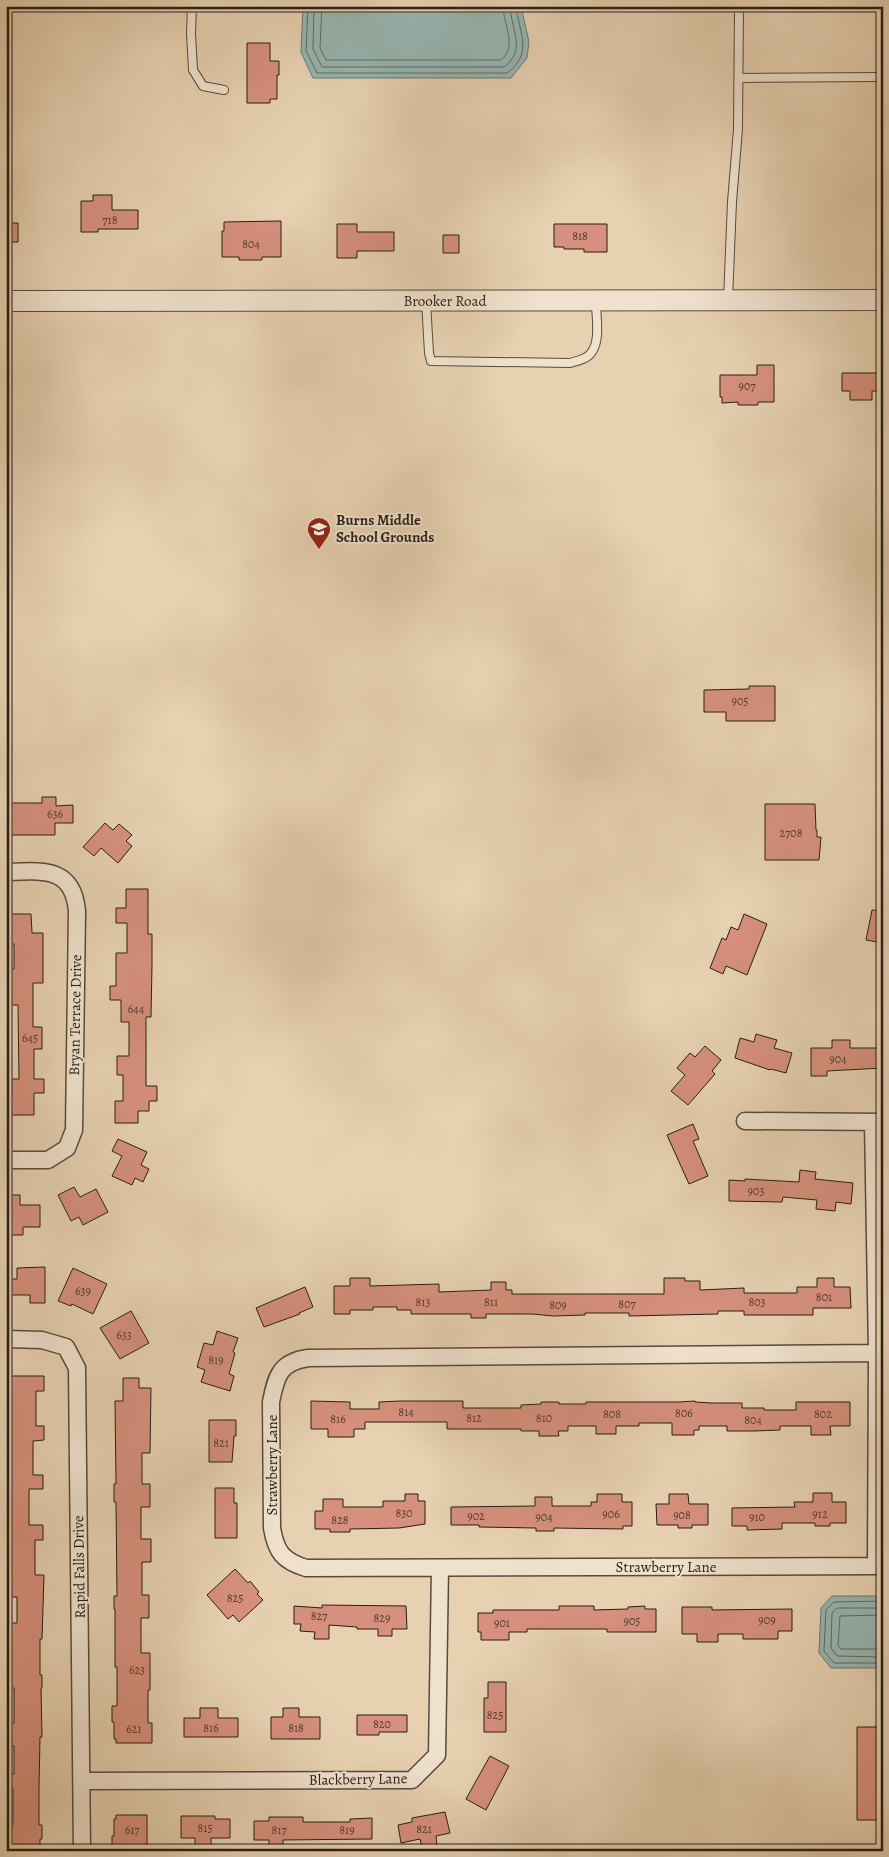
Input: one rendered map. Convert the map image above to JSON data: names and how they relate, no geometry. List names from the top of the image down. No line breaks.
{"streets":{"street":["Brooker Road","Bryan Terrace Drive","Strawberry Lane","Rapid Falls Drive","Blackberry Lane"]},"crossings":[["Strawberry Lane","Blackberry Lane"],["Rapid Falls Drive","Blackberry Lane"]],"places":{"school or university":["Burns Middle School Grounds"]},"house_numbers":["718","818","804","907","905","636","2708","644","645","904","903","639","801","813","811","803","807","809","633","819","814","806","808","802","812","810","816","804","821","830","906","912","908","902","904","910","828","825","827","829","909","905","901","623","825","820","816","818","621","815","821","617","817","819"]}
